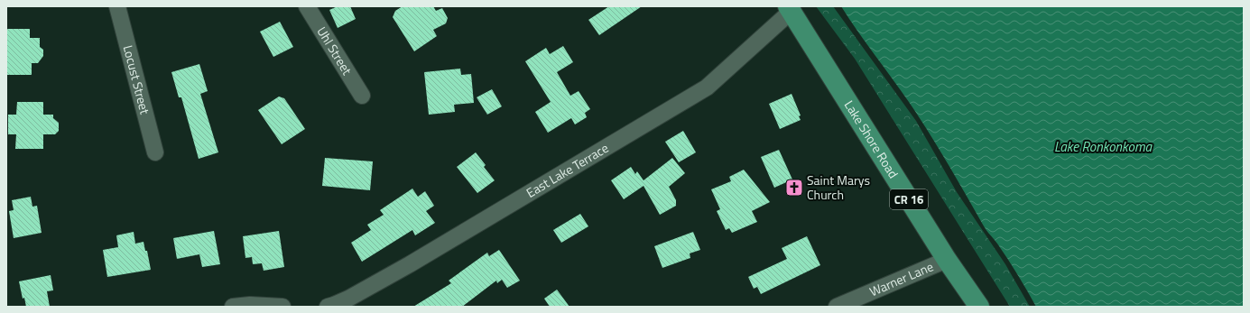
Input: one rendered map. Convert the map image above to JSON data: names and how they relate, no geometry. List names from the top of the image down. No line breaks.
{"streets":{"main road":["Lake Shore Road","CR 16"],"street":["Uhl Street","Locust Street","East Lake Terrace","Warner Lane"]},"crossings":[["Lake Shore Road","East Lake Terrace"],["Lake Shore Road","Warner Lane"]],"water":["Lake Ronkonkoma"],"places":{"church":["Saint Marys Church"]}}
